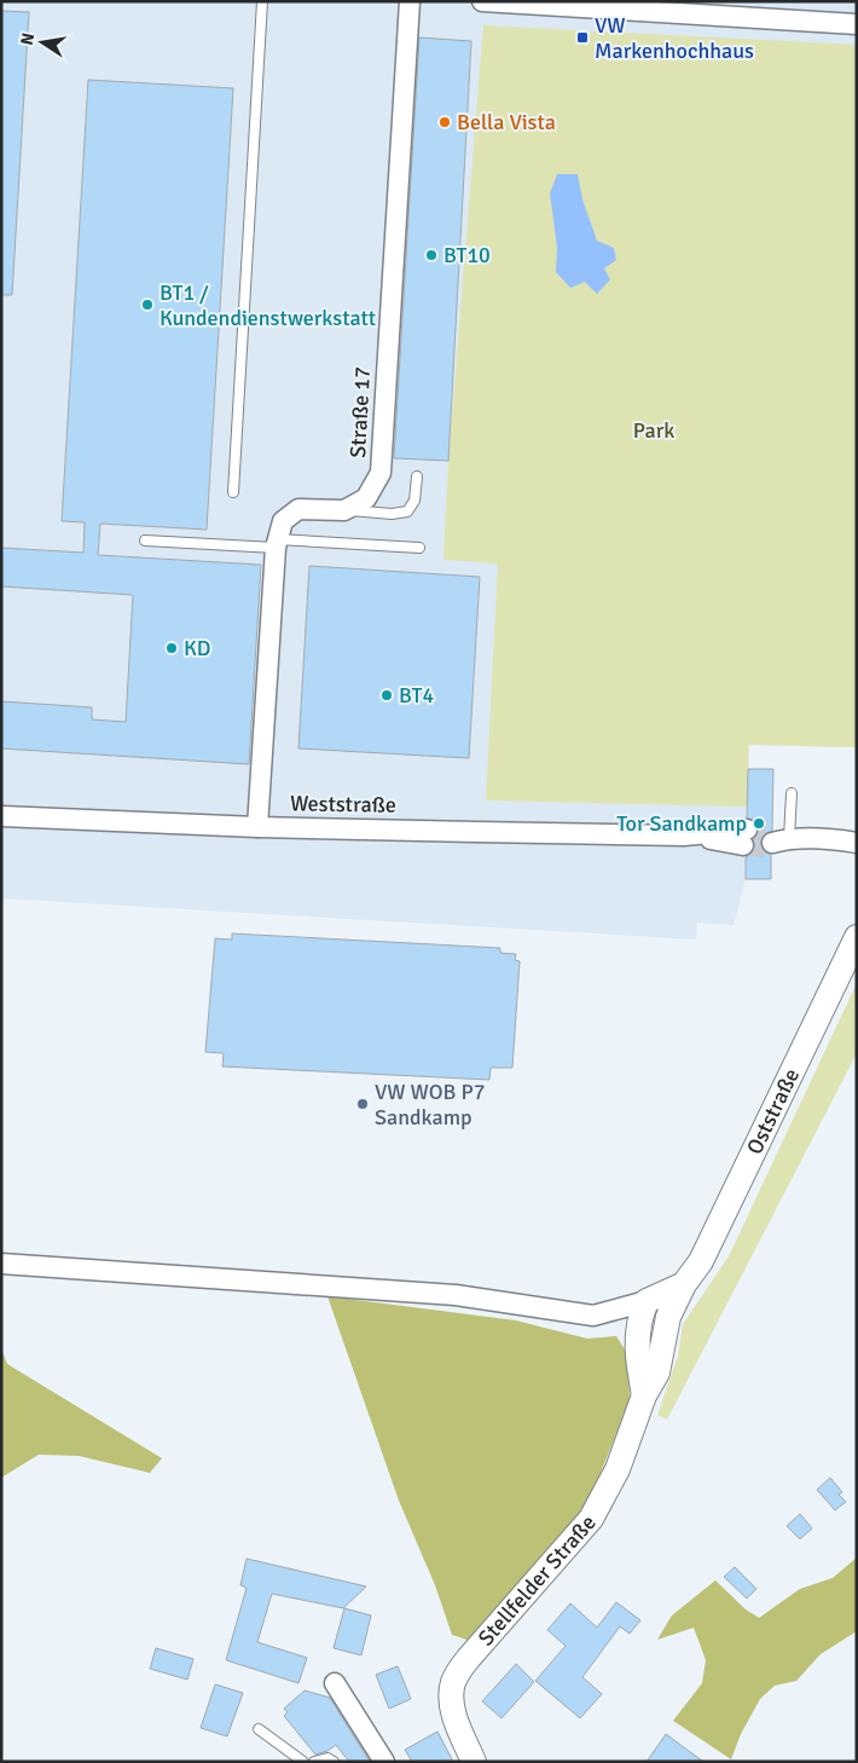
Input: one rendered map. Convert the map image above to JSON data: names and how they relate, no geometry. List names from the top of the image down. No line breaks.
{"streets":{"street":["Straße 17","Weststraße","Oststraße","Stellfelder Straße"]},"crossings":[["Oststraße","Stellfelder Straße"]],"parks":["Park"],"places":{"transit":["VW Markenhochhaus"],"other":["Bella Vista","BT10","BT1 / Kundendienstwerkstatt","KD","BT4","Tor Sandkamp","VW WOB P7 Sandkamp"]},"north":"left"}
